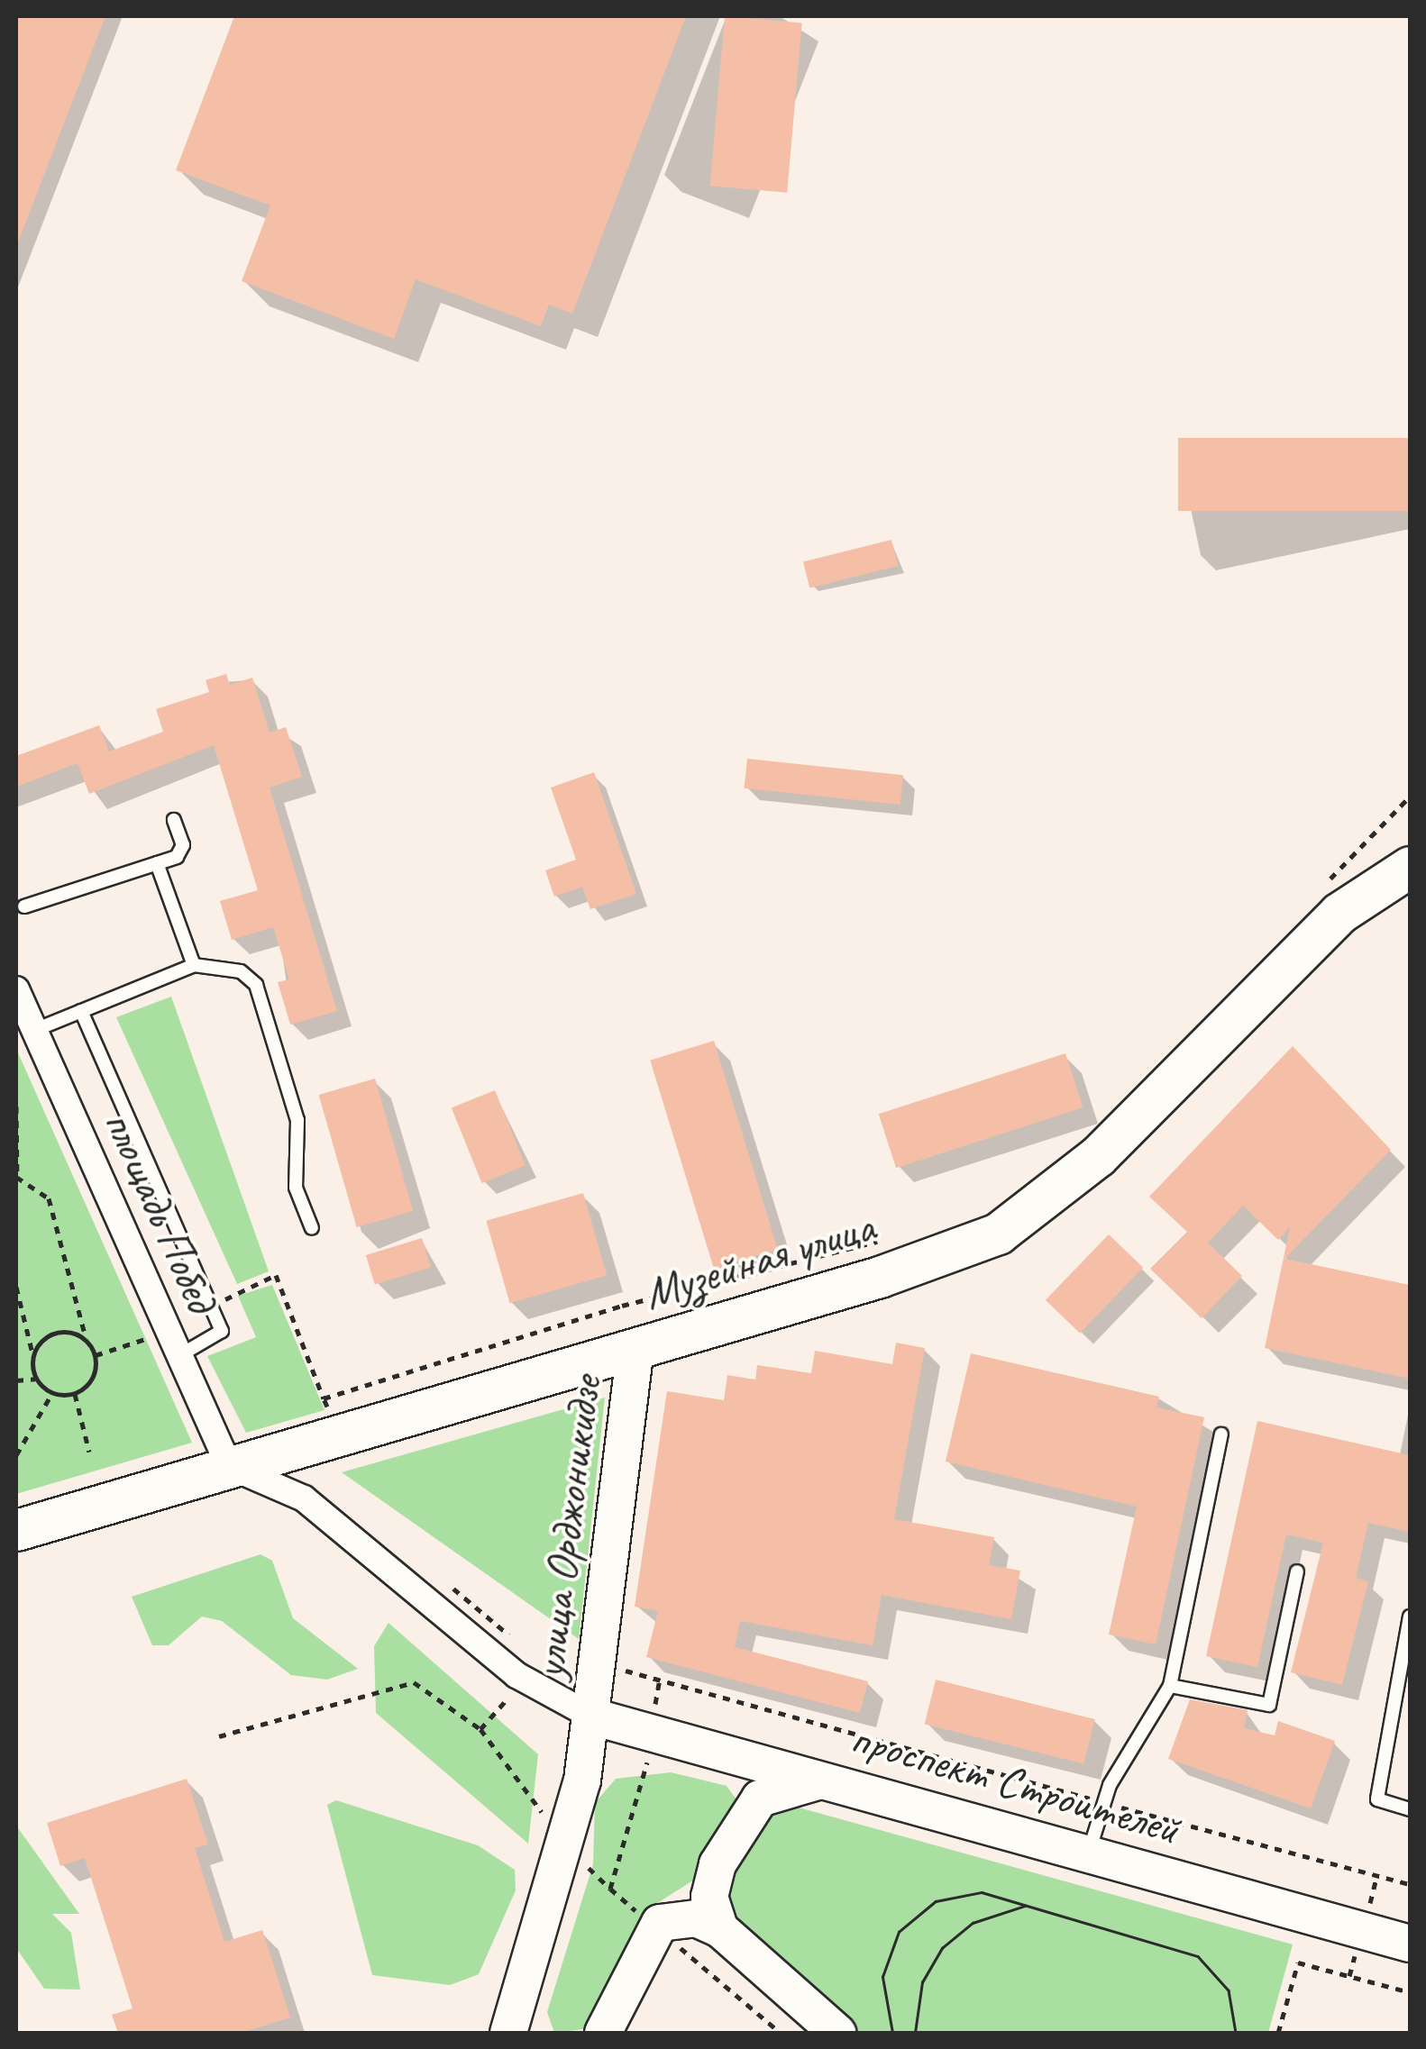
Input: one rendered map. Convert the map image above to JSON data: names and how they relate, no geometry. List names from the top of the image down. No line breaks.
{"streets":{"main road":["Музейная улица","улица Орджоникидзе","проспект Строителей"],"street":["площадь Побед"]},"crossings":[["площадь Побед","Музейная улица"],["Музейная улица","улица Орджоникидзе"],["улица Орджоникидзе","проспект Строителей"]]}
